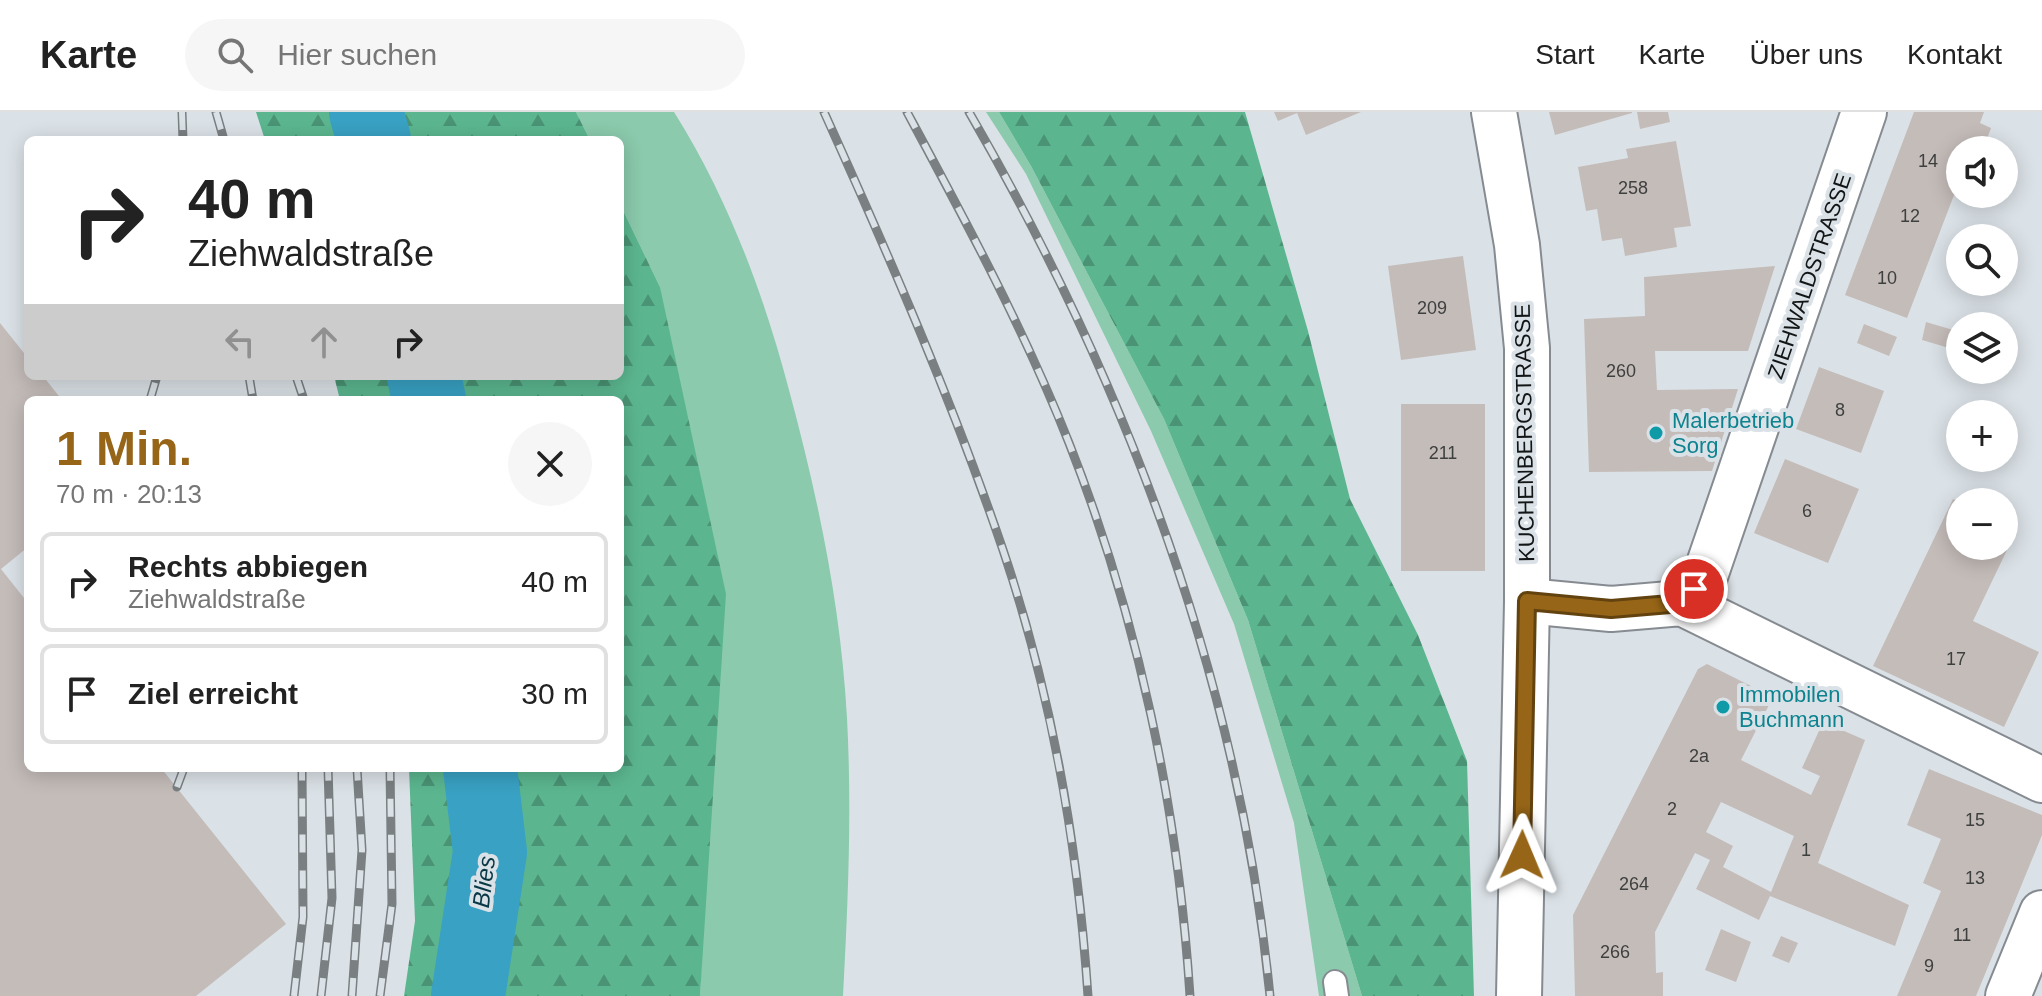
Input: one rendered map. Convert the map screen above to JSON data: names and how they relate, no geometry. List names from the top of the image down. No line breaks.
{"streets":{"street":["ZIEHWALDSTRASSE","KUCHENBERGSTRASSE"]},"water":["Blies"],"places":["Malerbetrieb Sorg","Immobilen Buchmann"],"house_numbers":["14","258","12","10","209","260","8","211","6","17","2a","2","15","1","13","264","11","266","9"],"page":{"header":"Karte","search":"Hier suchen","nav":["Start","Karte","Über uns","Kontakt"],"map_buttons":["+","−"],"turn":["40 m","Ziehwaldstraße"],"heading":["1 Min.","70 m · 20:13"],"list":[{"name":"Rechts abbiegen","note":"Ziehwaldstraße","value":"40 m"},{"name":"Ziel erreicht","value":"30 m"}]}}
